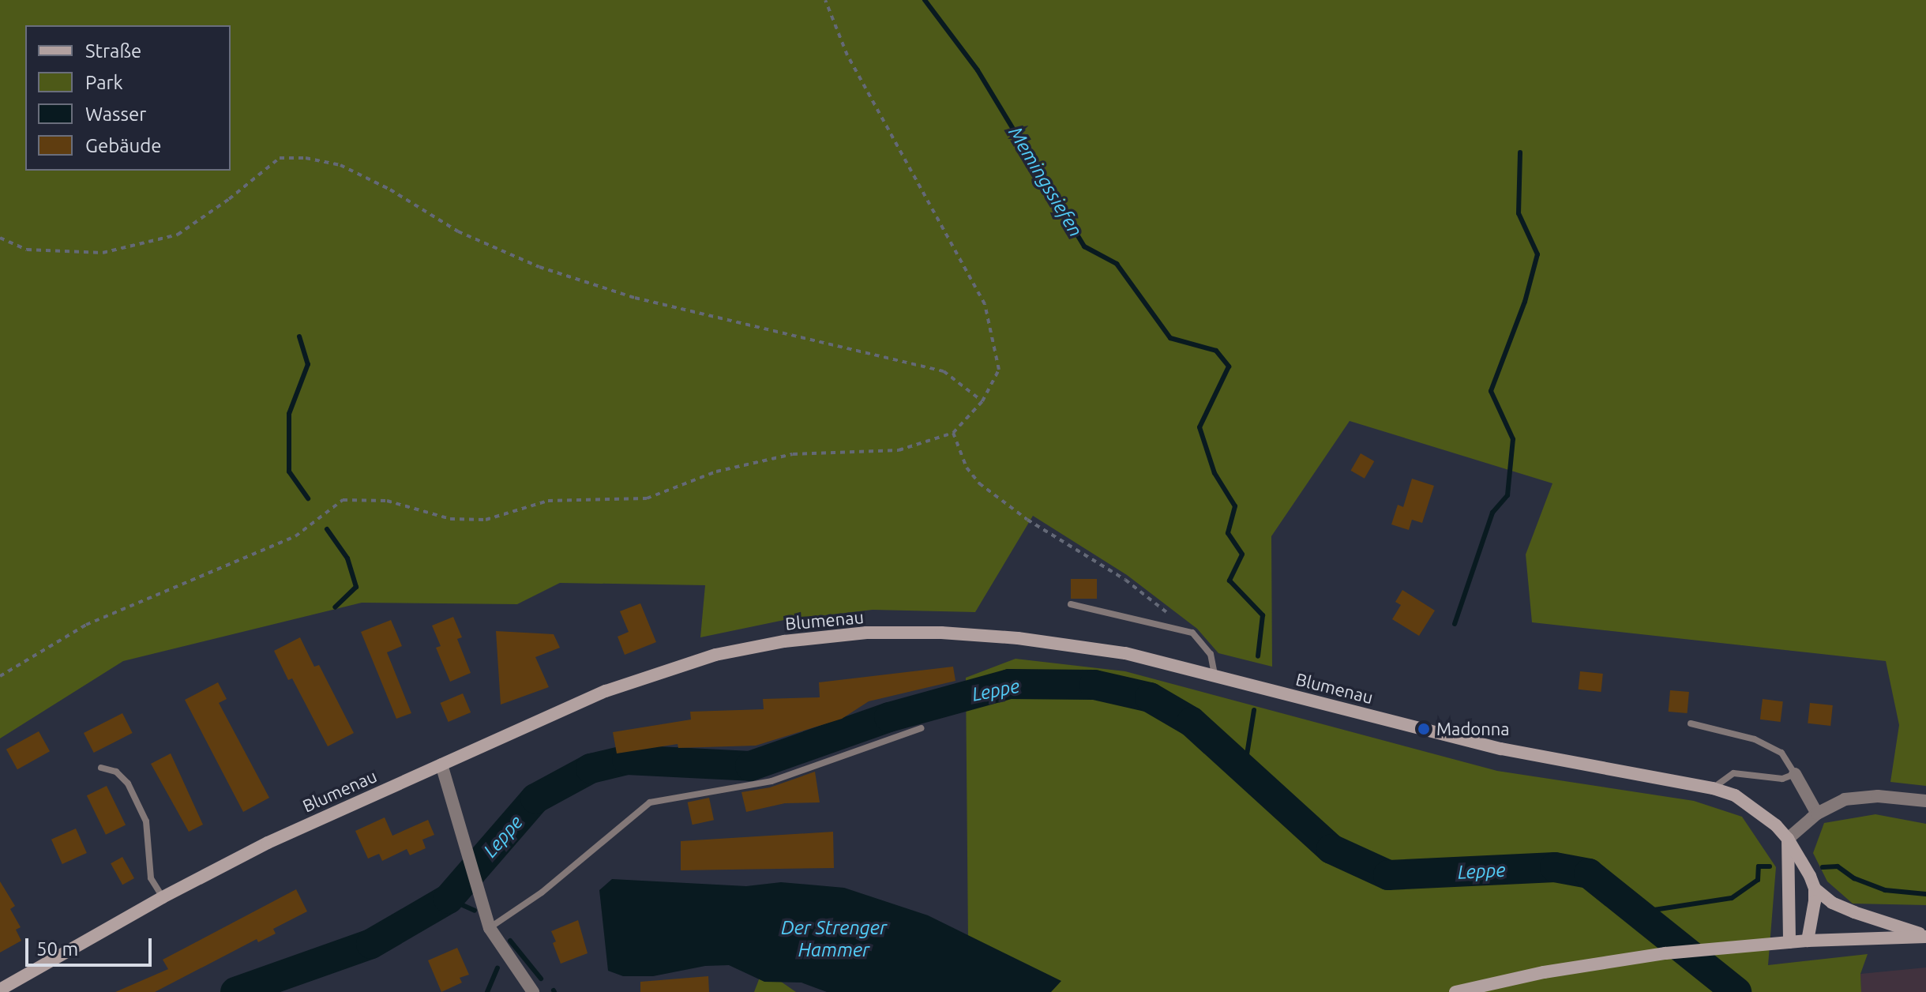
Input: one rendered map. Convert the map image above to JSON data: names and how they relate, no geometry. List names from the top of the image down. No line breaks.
{"streets":{"main road":["Blumenau"]},"water":["Memingssiefen","Leppe","Der Strenger Hammer"],"places":["Madonna"],"legend":["Straße","Park","Wasser","Gebäude"],"scale_bar":"50 m"}
